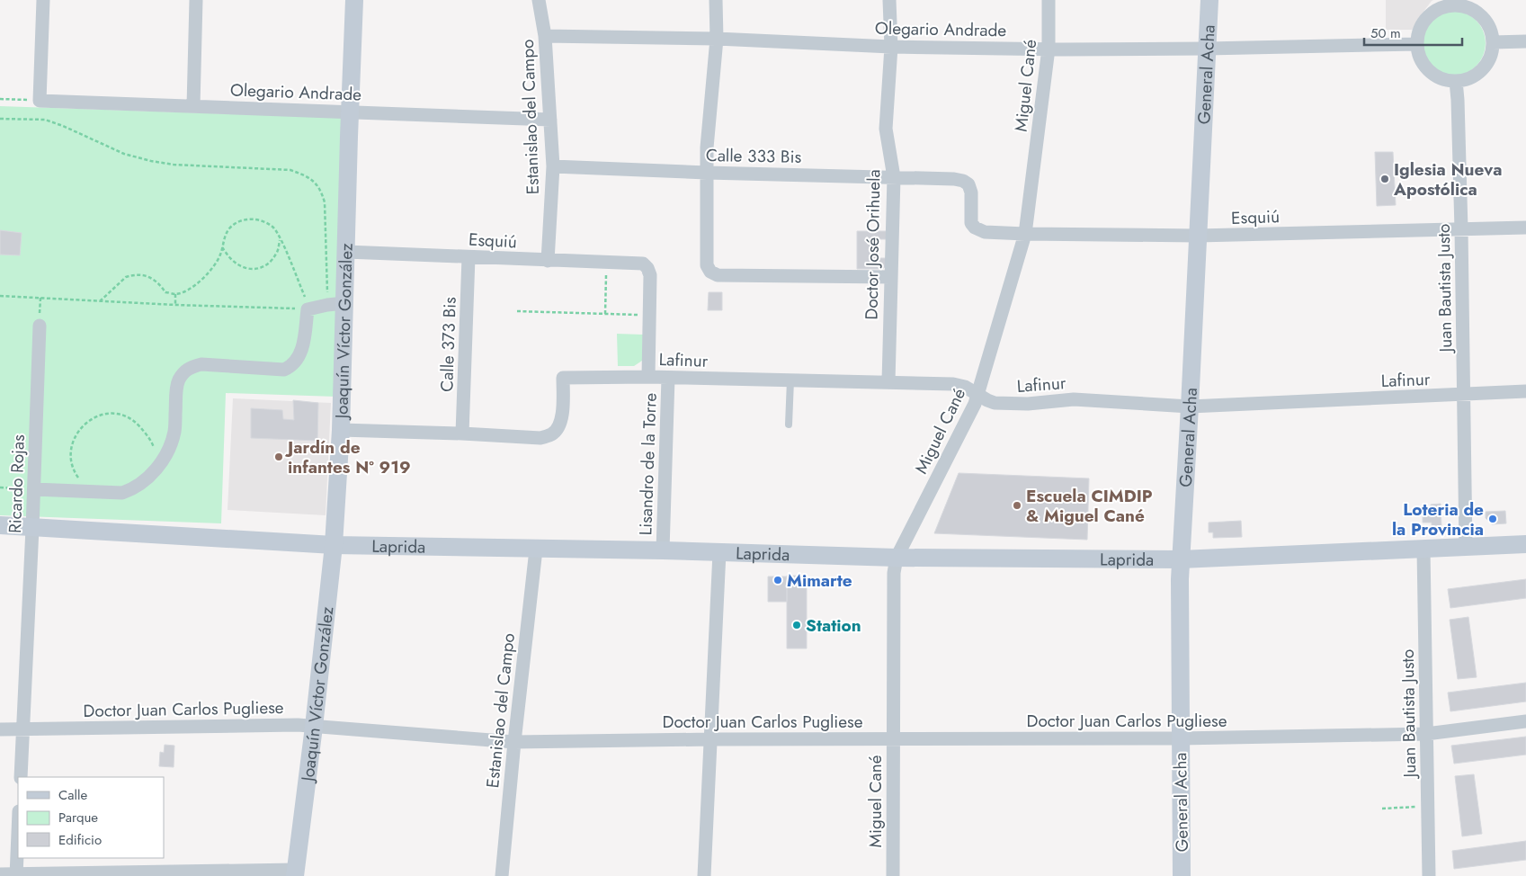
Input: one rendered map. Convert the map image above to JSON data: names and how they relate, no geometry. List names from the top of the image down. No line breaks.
{"streets":{"street":["Olegario Andrade","General Acha","Miguel Cané","Estanislao del Campo","Calle 333 Bis","Esquiú","Doctor José Orihuela","Juan Bautista Justo","Joaquín Víctor González","Calle 373 Bis","Lafinur","Lisandro de la Torre","Ricardo Rojas","Laprida","Doctor Juan Carlos Pugliese"]},"crossings":[["Olegario Andrade","General Acha"],["Olegario Andrade","Miguel Cané"],["Olegario Andrade","Estanislao del Campo"],["Olegario Andrade","Doctor José Orihuela"],["Olegario Andrade","Juan Bautista Justo"],["Olegario Andrade","Joaquín Víctor González"],["General Acha","Esquiú"],["General Acha","Lafinur"],["General Acha","Laprida"],["General Acha","Doctor Juan Carlos Pugliese"],["Miguel Cané","Esquiú"],["Miguel Cané","Lafinur"],["Miguel Cané","Laprida"],["Miguel Cané","Doctor Juan Carlos Pugliese"],["Estanislao del Campo","Calle 333 Bis"],["Estanislao del Campo","Esquiú"],["Estanislao del Campo","Laprida"],["Estanislao del Campo","Doctor Juan Carlos Pugliese"],["Calle 333 Bis","Esquiú"],["Calle 333 Bis","Doctor José Orihuela"],["Esquiú","Juan Bautista Justo"],["Esquiú","Joaquín Víctor González"],["Esquiú","Calle 373 Bis"],["Esquiú","Lisandro de la Torre"],["Doctor José Orihuela","Lafinur"],["Juan Bautista Justo","Lafinur"],["Juan Bautista Justo","Laprida"],["Juan Bautista Justo","Doctor Juan Carlos Pugliese"],["Joaquín Víctor González","Laprida"],["Joaquín Víctor González","Doctor Juan Carlos Pugliese"],["Calle 373 Bis","Lafinur"],["Lafinur","Lisandro de la Torre"],["Lisandro de la Torre","Laprida"],["Ricardo Rojas","Laprida"],["Ricardo Rojas","Doctor Juan Carlos Pugliese"]],"places":["Iglesia Nueva Apostólica","Jardín de infantes N° 919","Escuela CIMDIP & Miguel Cané","Loteria de la Provincia","Mimarte","Station"],"legend":["Calle","Parque","Edificio"],"scale_bar":"50 m"}
